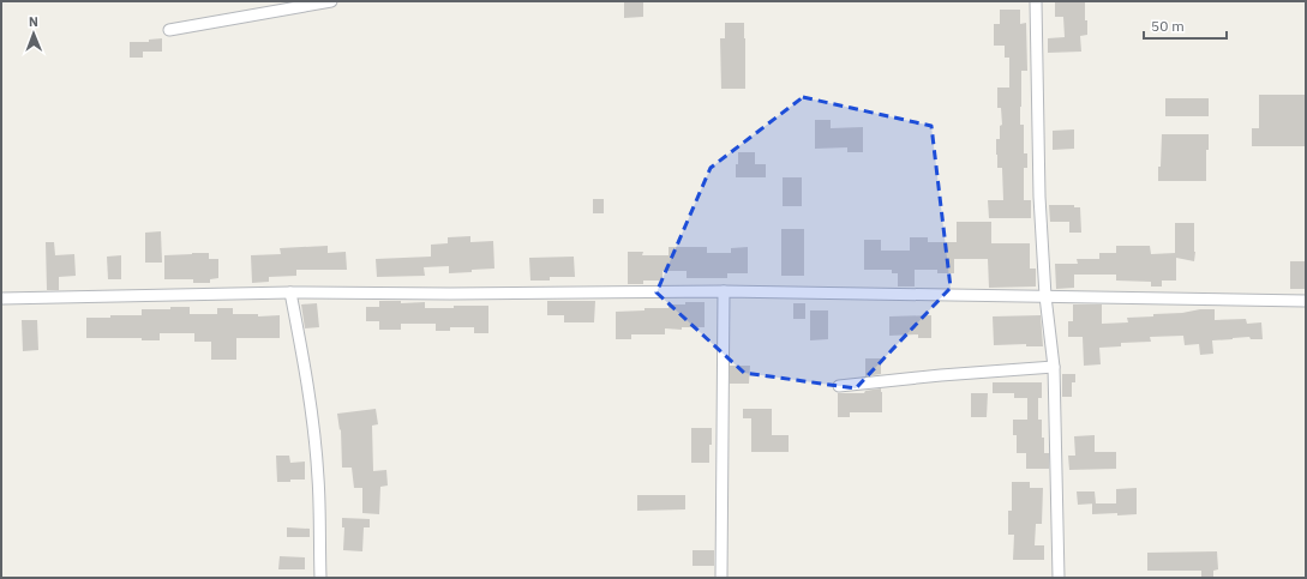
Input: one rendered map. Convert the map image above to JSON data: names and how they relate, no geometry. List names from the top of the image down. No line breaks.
{"scale_bar":"50 m","north":"top"}
